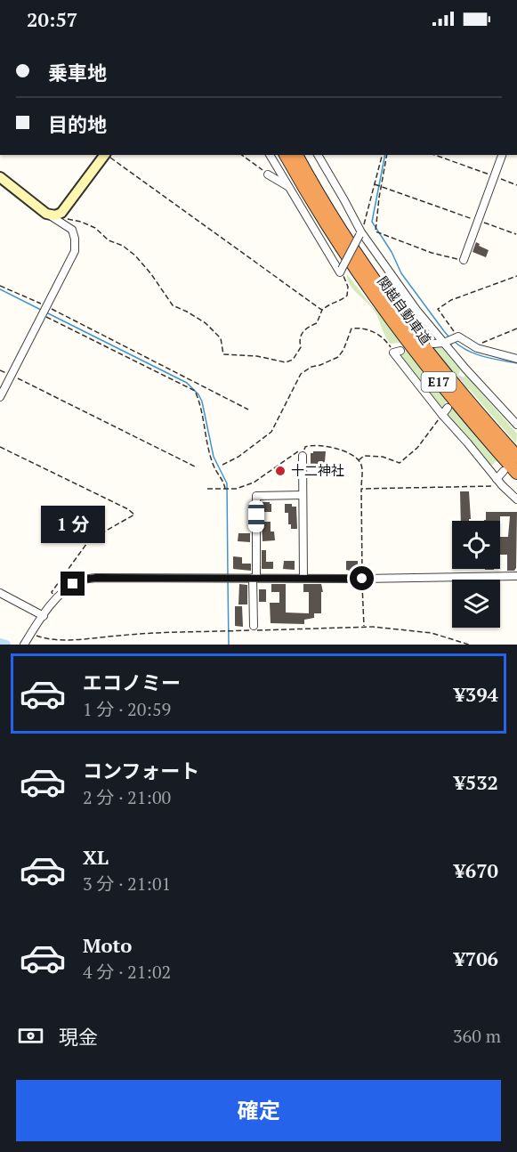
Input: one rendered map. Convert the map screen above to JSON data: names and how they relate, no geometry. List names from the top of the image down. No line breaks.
{"streets":{"highway":["関越自動車道","E17"]},"places":["十二神社"],"page":{"status":"20:57","banner":["乗車地","目的地"],"bubble":"1 分","list":[{"name":"エコノミー","note":"1 分 · 20:59","value":"¥394"},{"name":"コンフォート","note":"2 分 · 21:00","value":"¥532"},{"name":"XL","note":"3 分 · 21:01","value":"¥670"},{"name":"Moto","note":"4 分 · 21:02","value":"¥706"}],"pay":["現金","360 m"],"buttons":"確定"}}
